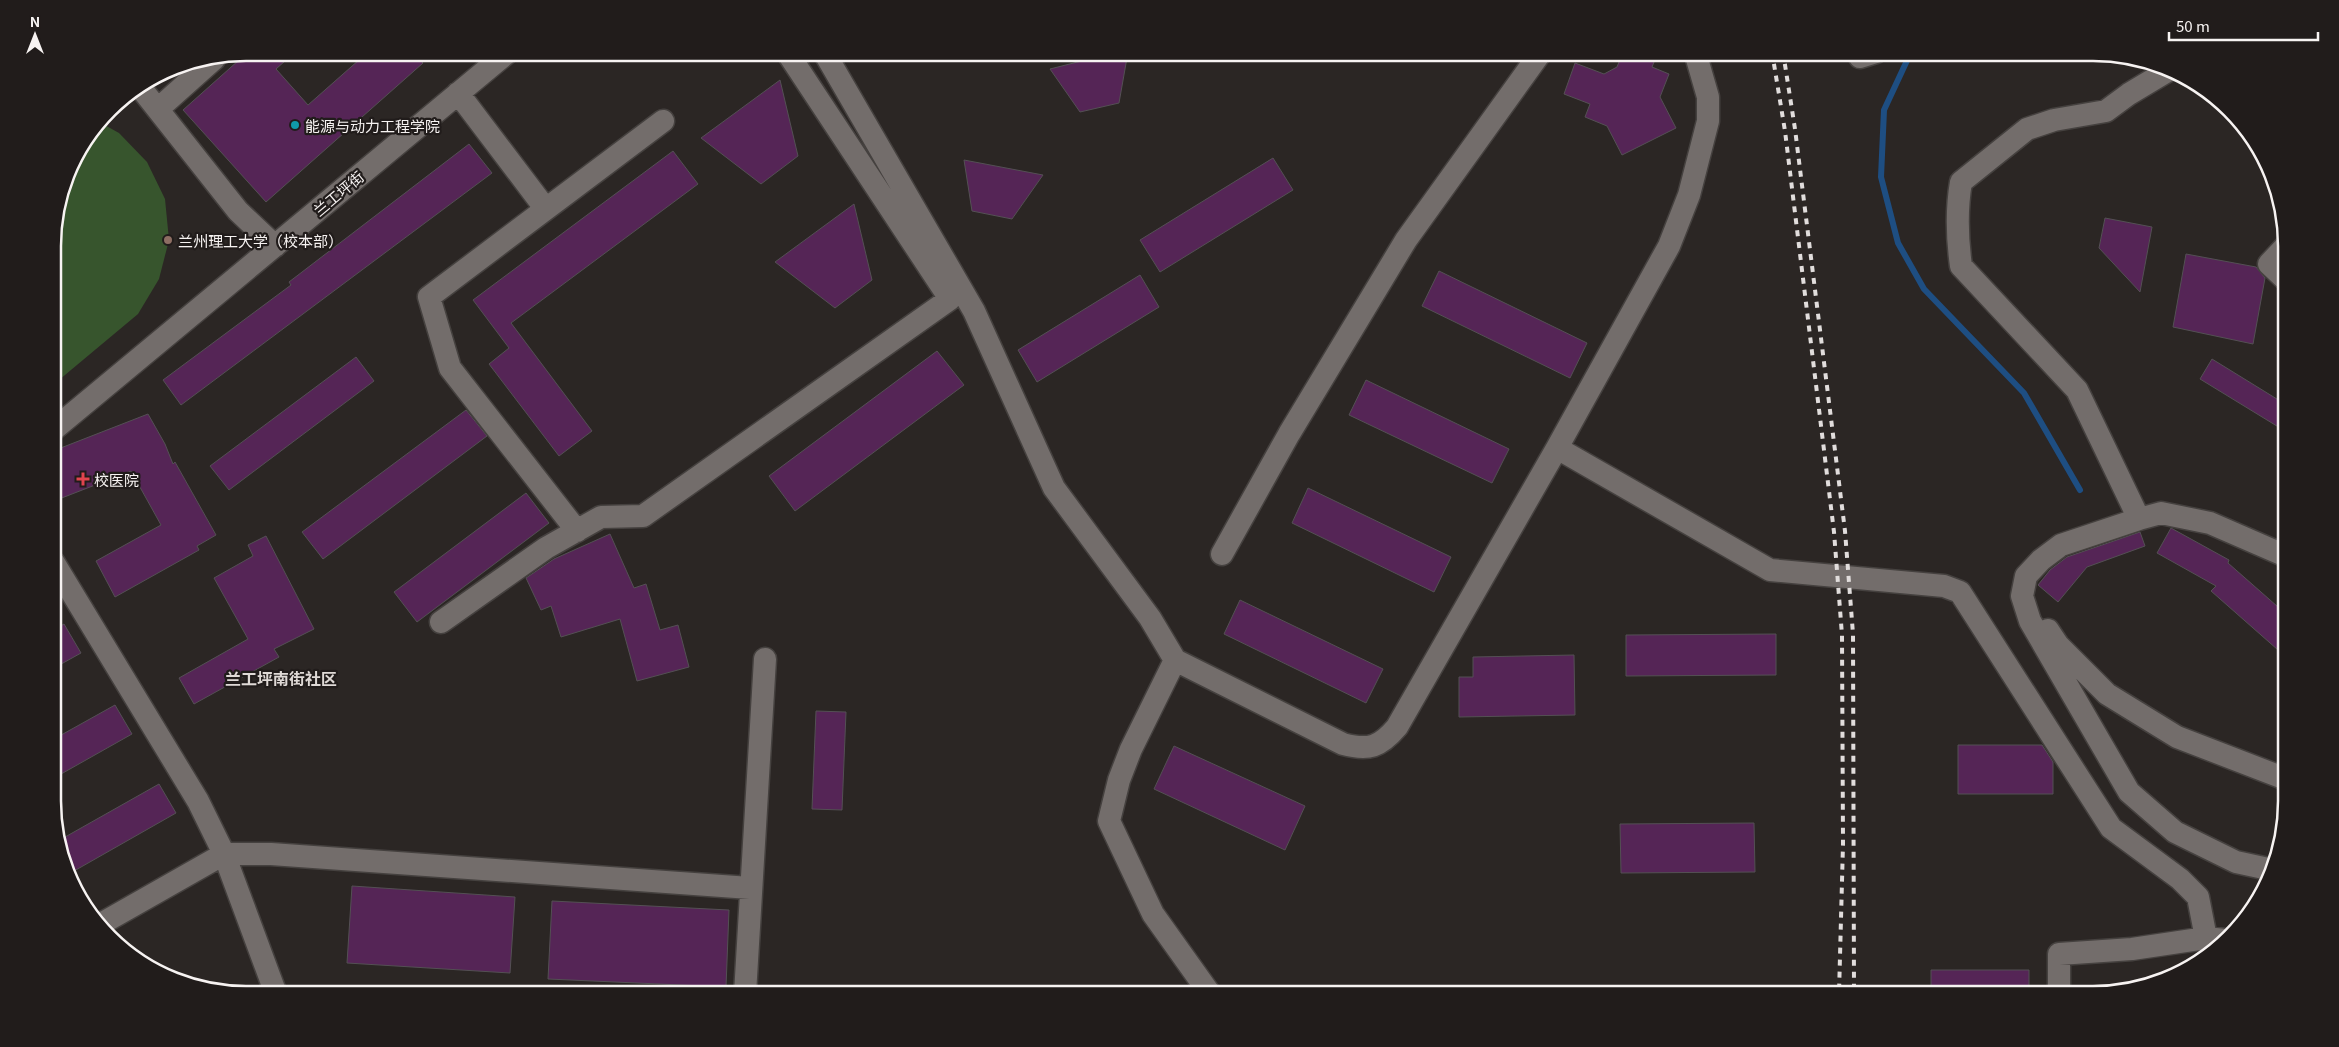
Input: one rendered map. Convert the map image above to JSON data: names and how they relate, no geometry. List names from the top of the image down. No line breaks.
{"streets":{"street":["兰工坪街"]},"districts":["兰工坪南街社区"],"places":{"other":["能源与动力工程学院","兰州理工大学（校本部）"],"health":["校医院"]},"scale_bar":"50 m","north":"top"}
